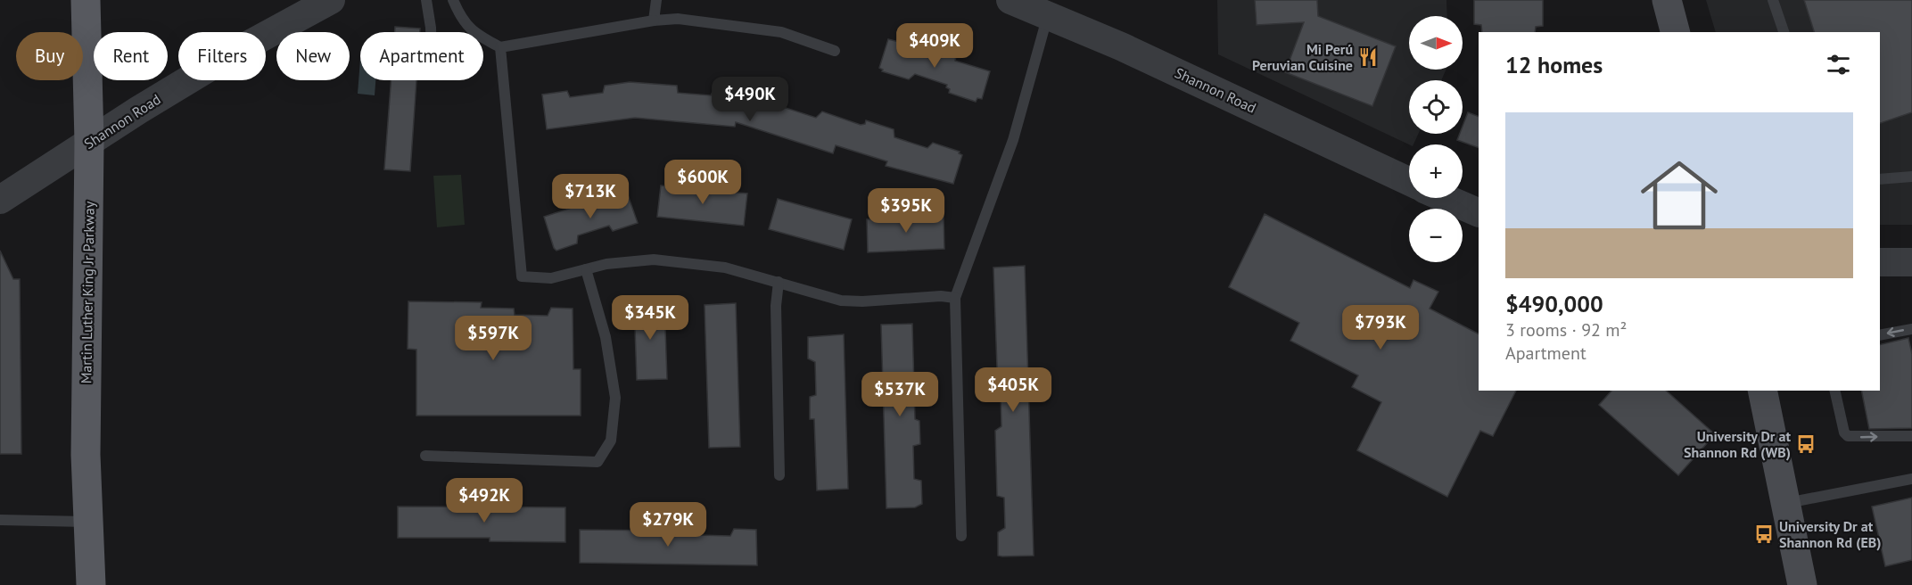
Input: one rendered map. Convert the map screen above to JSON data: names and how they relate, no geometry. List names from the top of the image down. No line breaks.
{"streets":{"main road":["Martin Luther King Jr Parkway"],"street":["Shannon Road"]},"crossings":[["Shannon Road","Martin Luther King Jr Parkway"]],"places":{"restaurant":["Mi Perú Peruvian Cuisine"],"bus stop":["University Dr at Shannon Rd (WB)","University Dr at Shannon Rd (EB)"]},"north":"right","page":{"map_buttons":["+","−"],"price":["$409K","$490K","$600K","$713K","$395K","$345K","$793K","$597K","$405K","$537K","$492K","$279K"],"chip":["Buy","Rent","Filters","New","Apartment"],"heading":"12 homes","list":[{"name":"$490,000","note":"3 rooms · 92 m² · Apartment"}]}}
